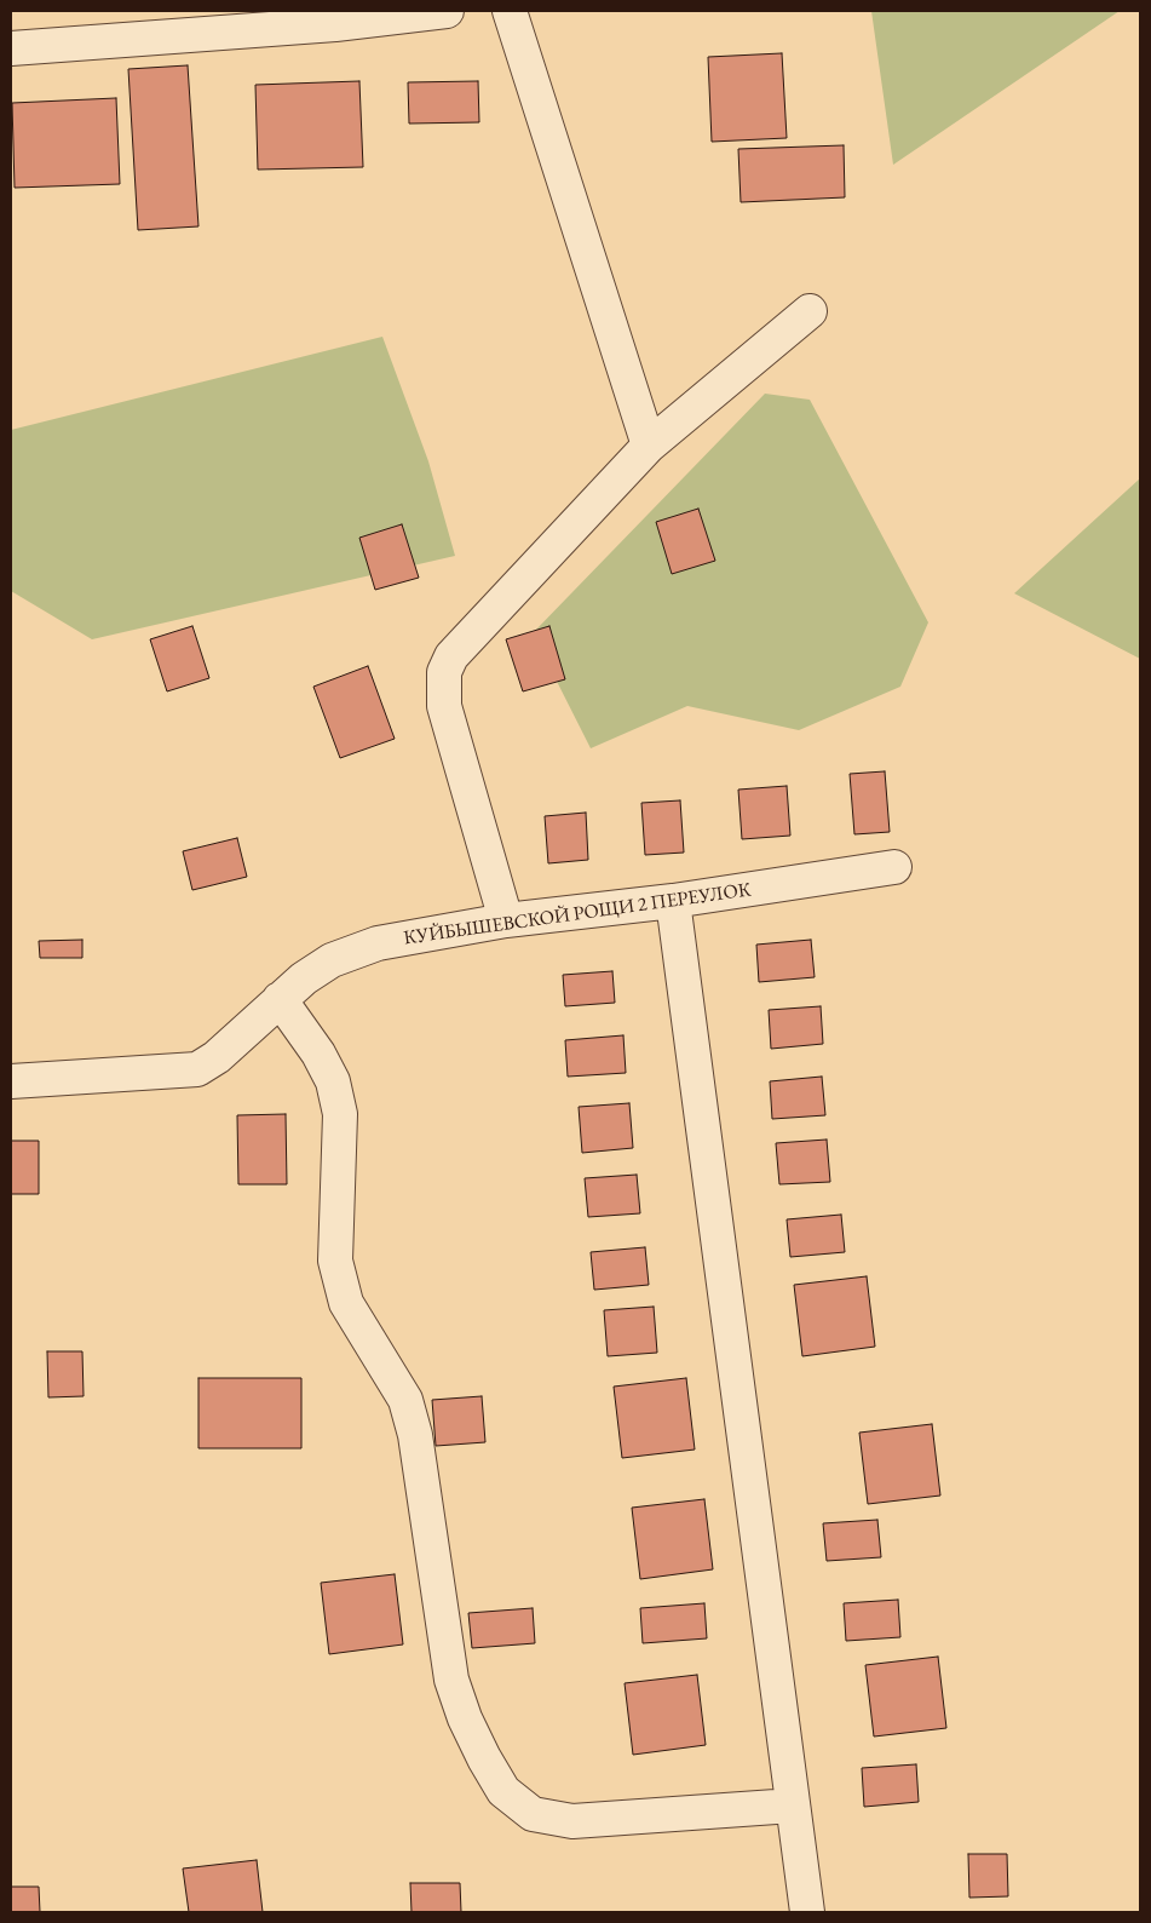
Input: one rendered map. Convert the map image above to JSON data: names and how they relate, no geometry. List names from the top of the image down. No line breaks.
{"streets":{"street":["КУЙБЫШЕВСКОЙ РОЩИ 2 ПЕРЕУЛОК"]}}
